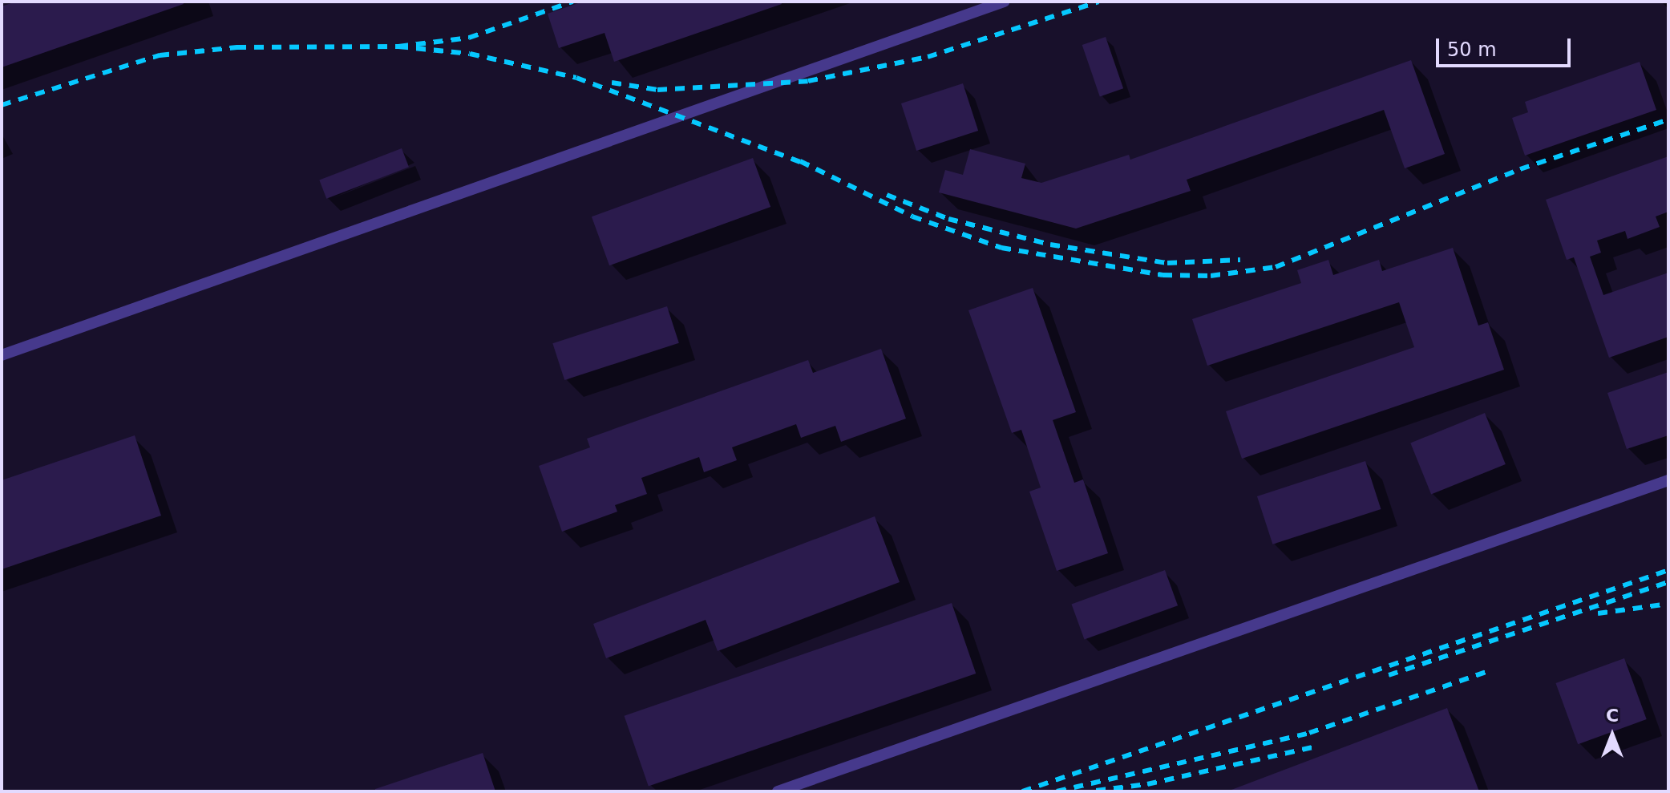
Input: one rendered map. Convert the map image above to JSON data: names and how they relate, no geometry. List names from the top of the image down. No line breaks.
{"scale_bar":"50 m","north":"top"}
